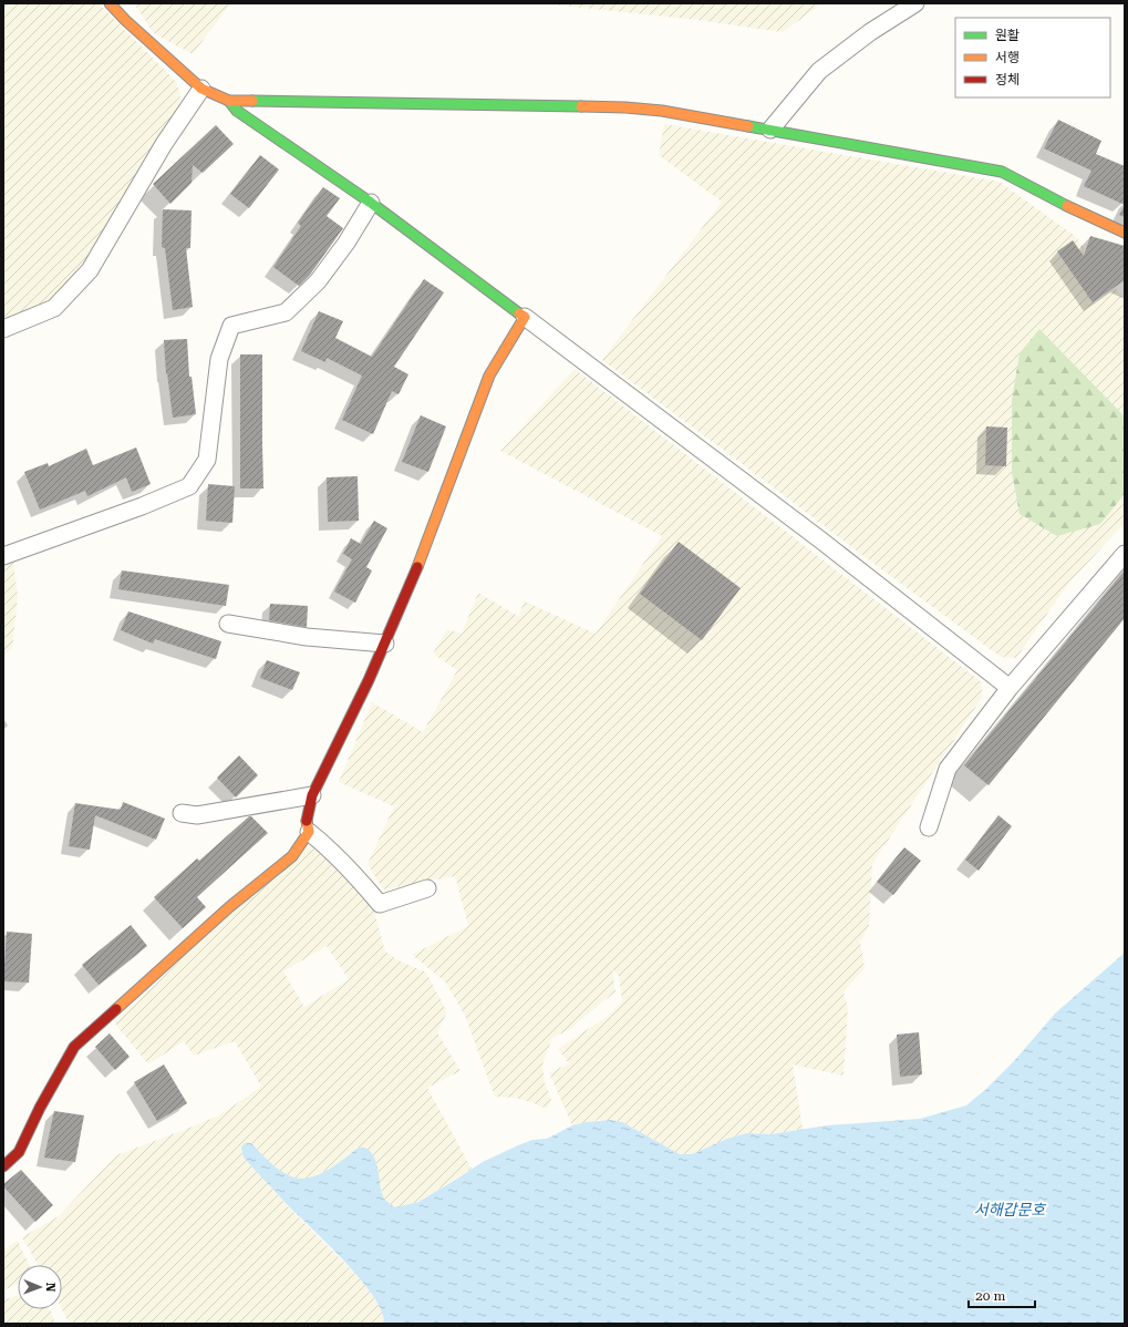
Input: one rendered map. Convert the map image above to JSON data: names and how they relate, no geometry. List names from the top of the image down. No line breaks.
{"water":["서해갑문호"],"legend":["원활","서행","정체"],"scale_bar":"20 m","north":"right"}
